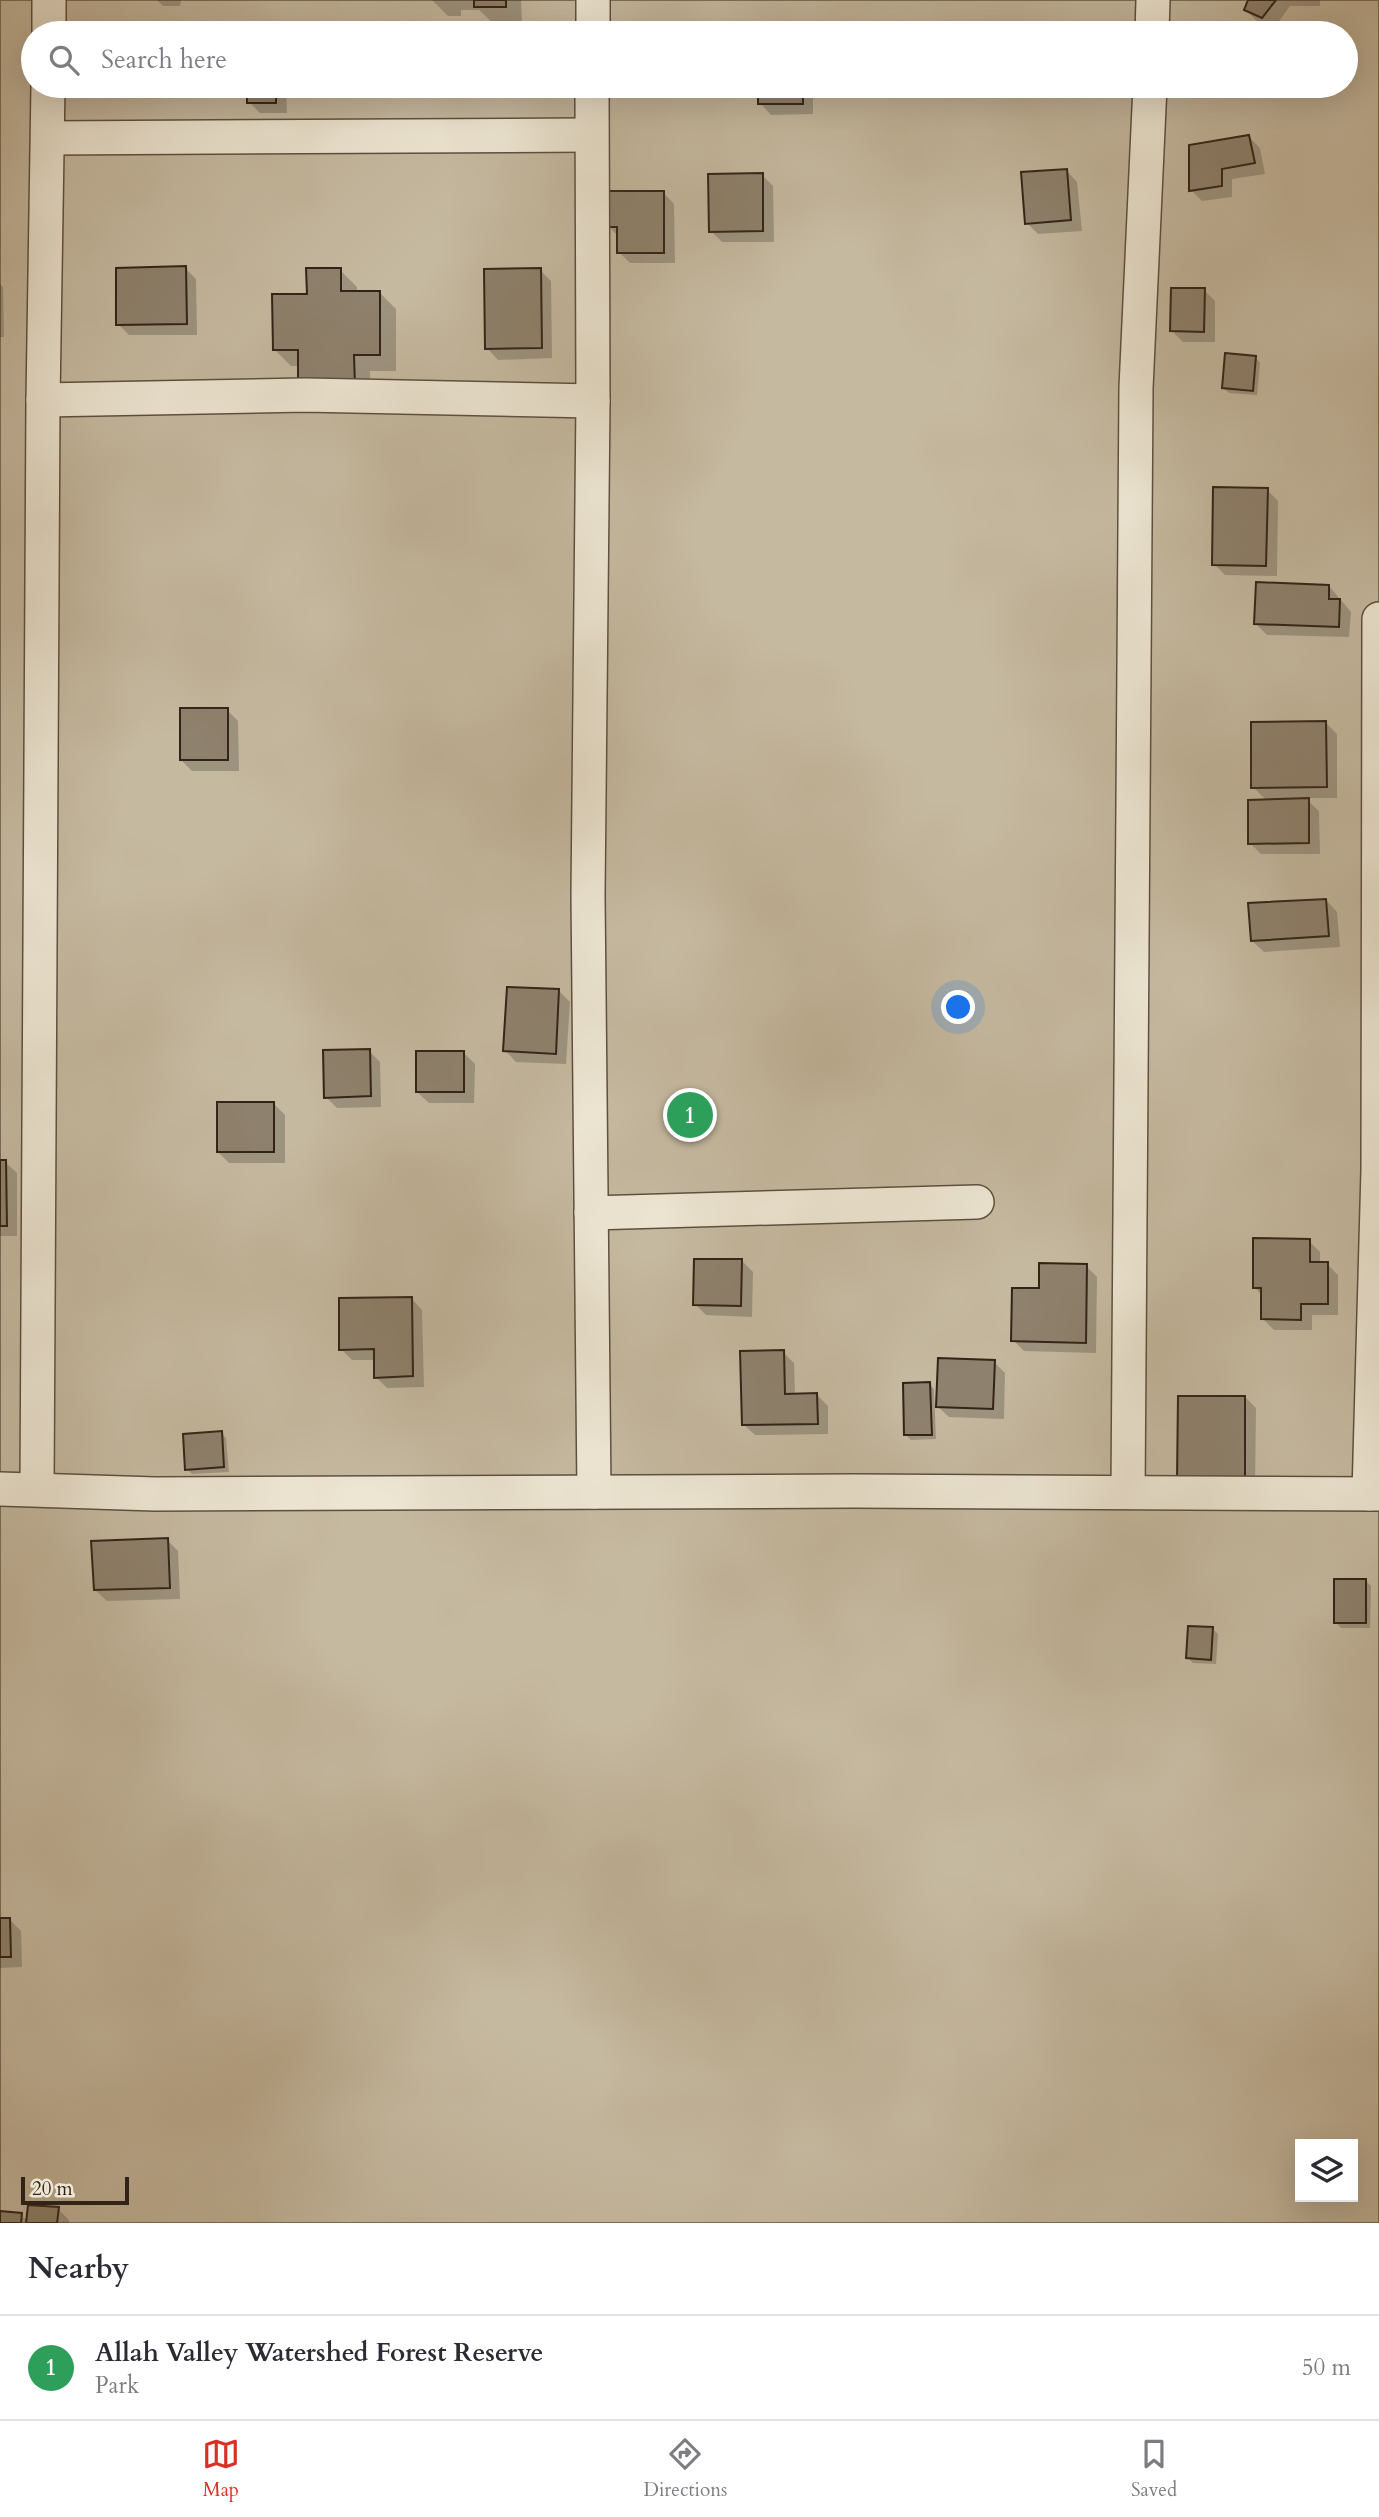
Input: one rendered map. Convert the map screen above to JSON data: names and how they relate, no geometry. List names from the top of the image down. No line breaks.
{"scale_bar":"20 m","page":{"search":"Search here","pins":"1","scale":"20 m","heading":"Nearby","list":[{"mark":"1","name":"Allah Valley Watershed Forest Reserve","note":"Park","value":"50 m"}],"nav":["Map","Directions","Saved"]}}
